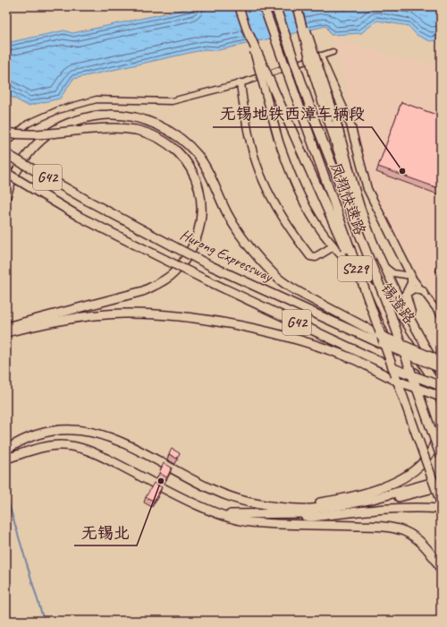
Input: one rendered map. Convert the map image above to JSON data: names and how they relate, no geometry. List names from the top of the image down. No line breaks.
{"streets":{"highway":["G42","凤翔快速路","Hurong Expressway"],"main road":["S229","锡澄路"]},"places":["无锡地铁西漳车辆段","无锡北"]}
